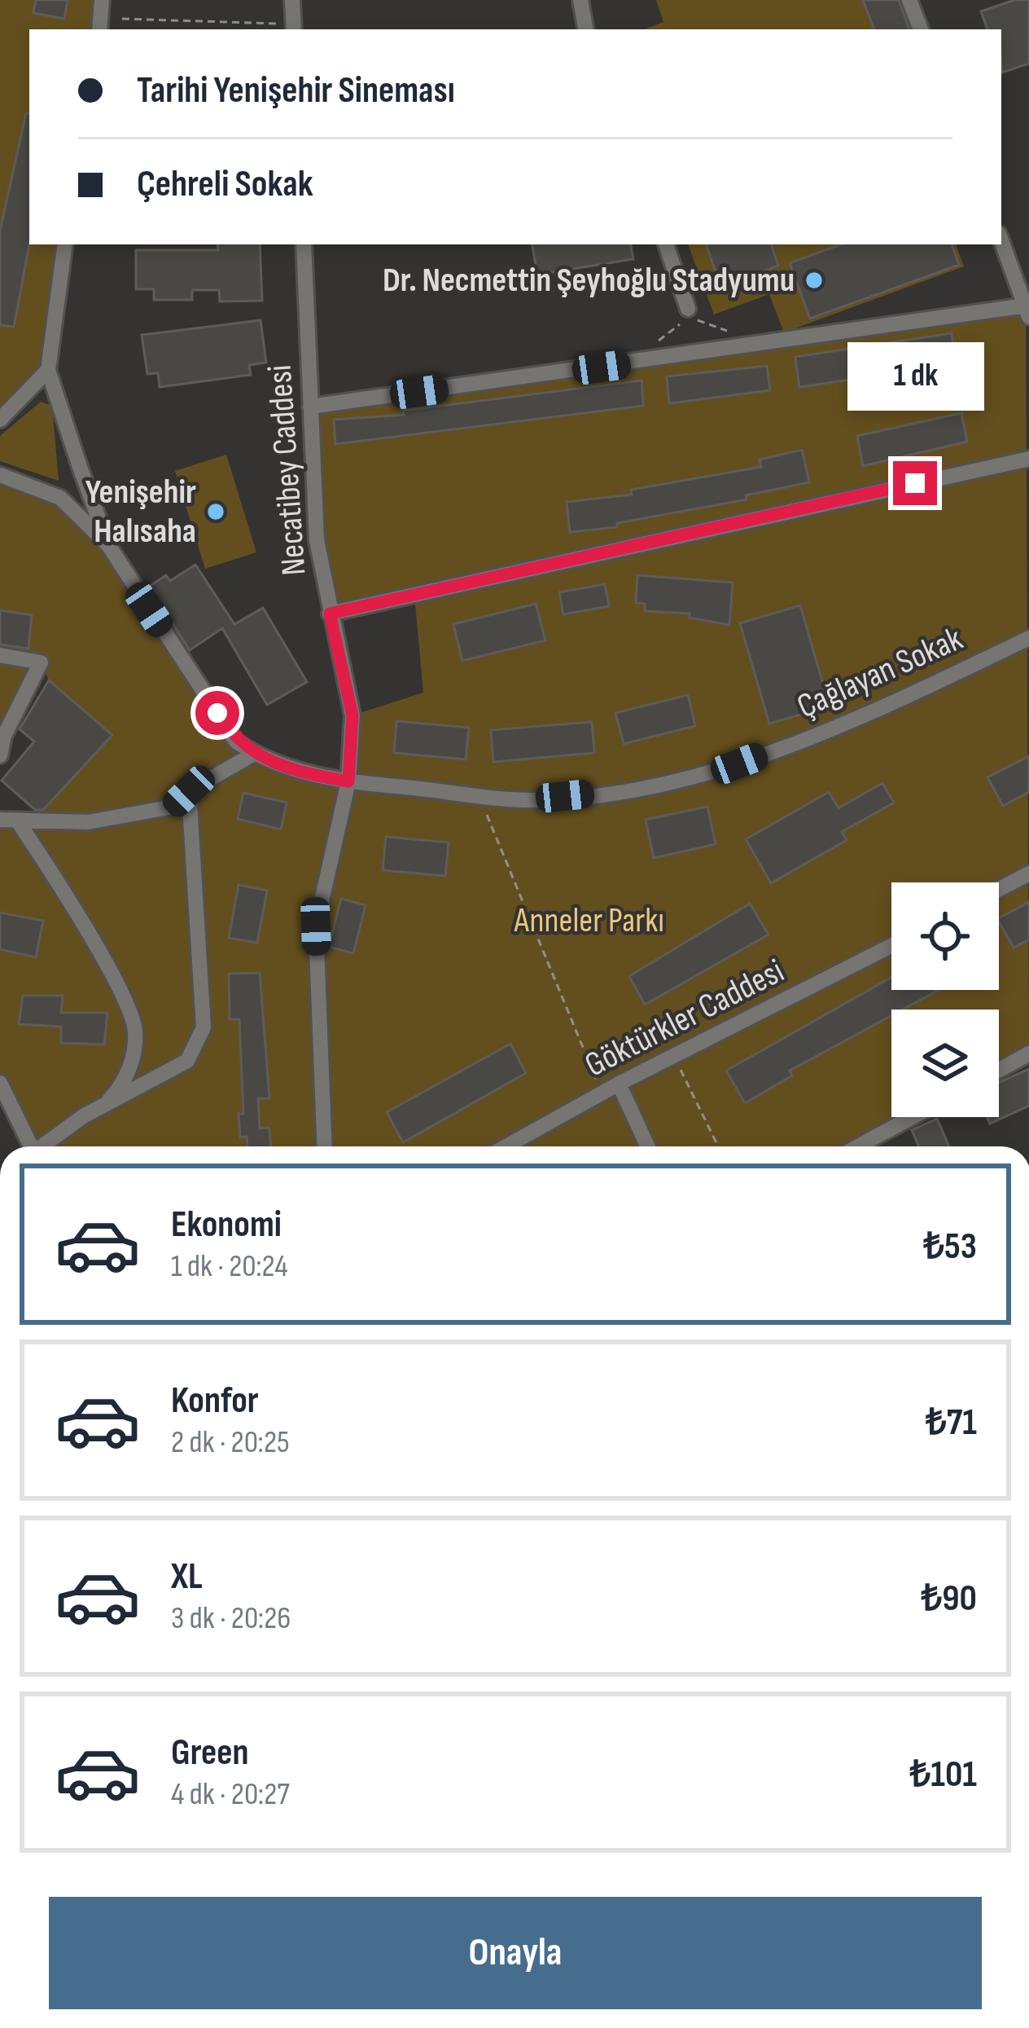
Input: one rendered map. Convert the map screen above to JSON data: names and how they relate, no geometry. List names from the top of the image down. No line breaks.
{"streets":{"street":["Necatibey Caddesi","Çağlayan Sokak","Göktürkler Caddesi"]},"crossings":[["Necatibey Caddesi","Çağlayan Sokak"]],"parks":["Anneler Parkı"],"places":["Dr. Necmettin Şeyhoğlu Stadyumu","Yenişehir Halısaha"],"page":{"banner":["Tarihi Yenişehir Sineması","Çehreli Sokak"],"bubble":"1 dk","list":[{"name":"Ekonomi","note":"1 dk · 20:24","value":"₺53"},{"name":"Konfor","note":"2 dk · 20:25","value":"₺71"},{"name":"XL","note":"3 dk · 20:26","value":"₺90"},{"name":"Green","note":"4 dk · 20:27","value":"₺101"}],"buttons":"Onayla"}}
